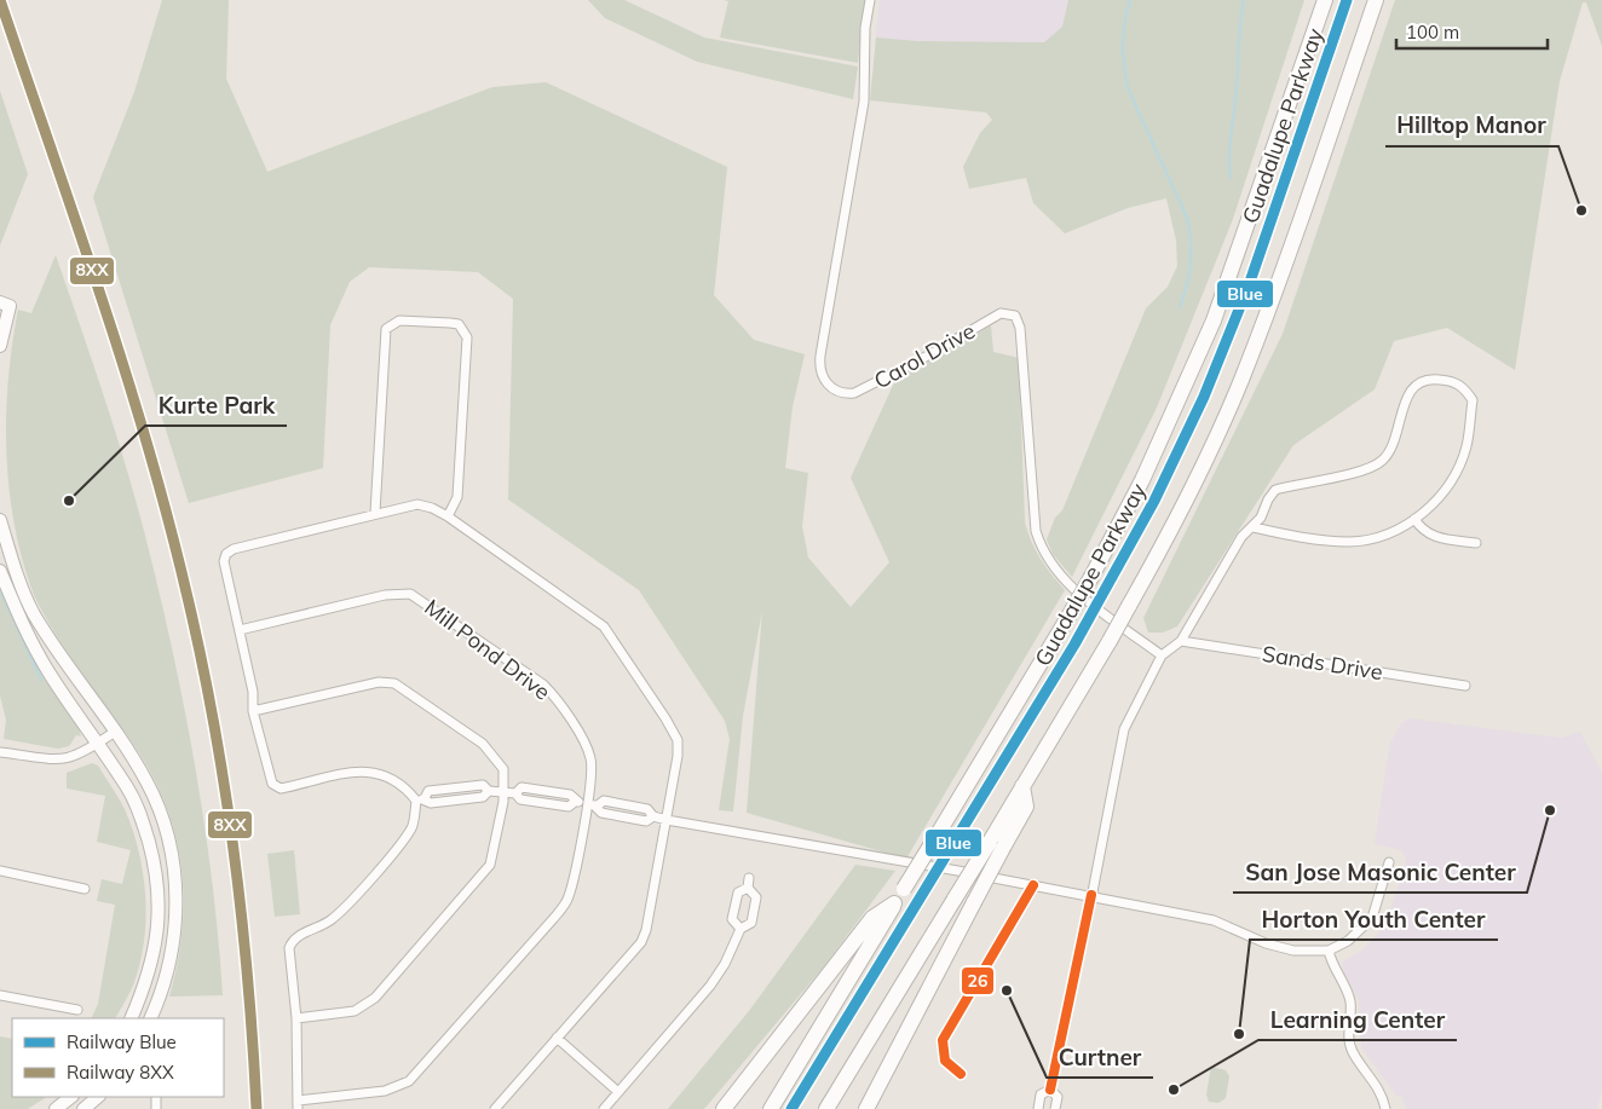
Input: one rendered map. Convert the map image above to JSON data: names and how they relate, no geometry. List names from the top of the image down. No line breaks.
{"streets":{"highway":["Guadalupe Parkway"],"street":["Carol Drive","Mill Pond Drive","Sands Drive"]},"places":["Hilltop Manor","Kurte Park","San Jose Masonic Center","Curtner","Horton Youth Center","Learning Center"],"lines":["rail line Blue","rail line 8XX","transit line 26"],"legend":["Railway Blue","Railway 8XX"],"scale_bar":"100 m"}
